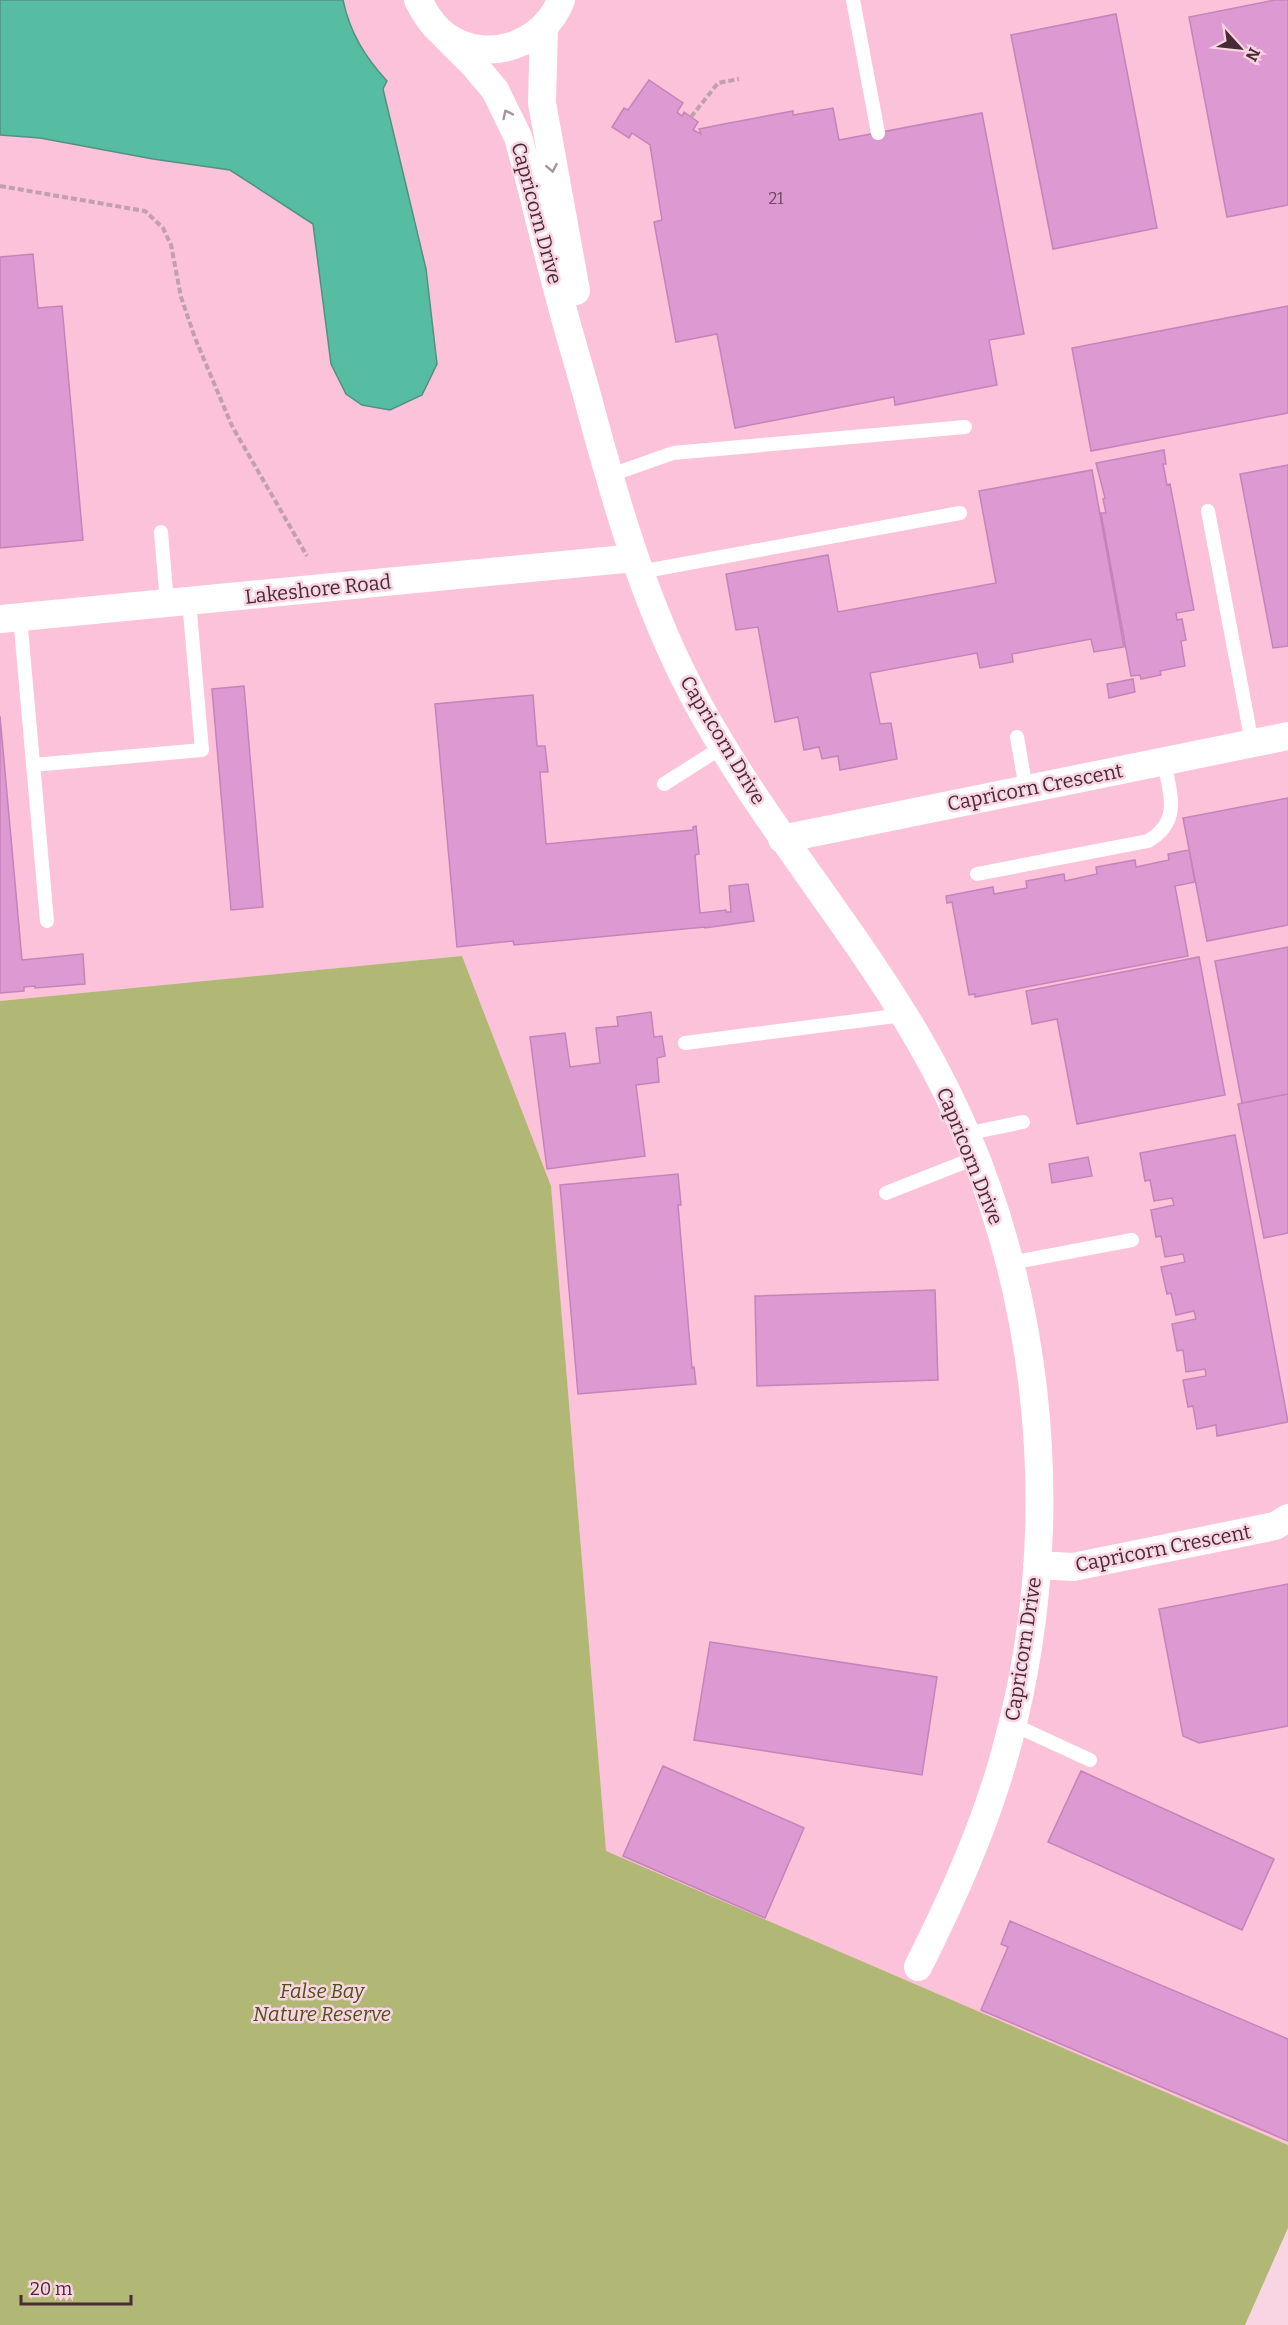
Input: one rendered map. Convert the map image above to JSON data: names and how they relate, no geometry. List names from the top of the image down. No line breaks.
{"streets":{"street":["Capricorn Drive","Lakeshore Road","Capricorn Crescent"]},"crossings":[["Capricorn Drive","Lakeshore Road"],["Capricorn Drive","Capricorn Crescent"]],"parks":["False Bay Nature Reserve"],"house_numbers":["21"],"scale_bar":"20 m","north":"bottom right"}
